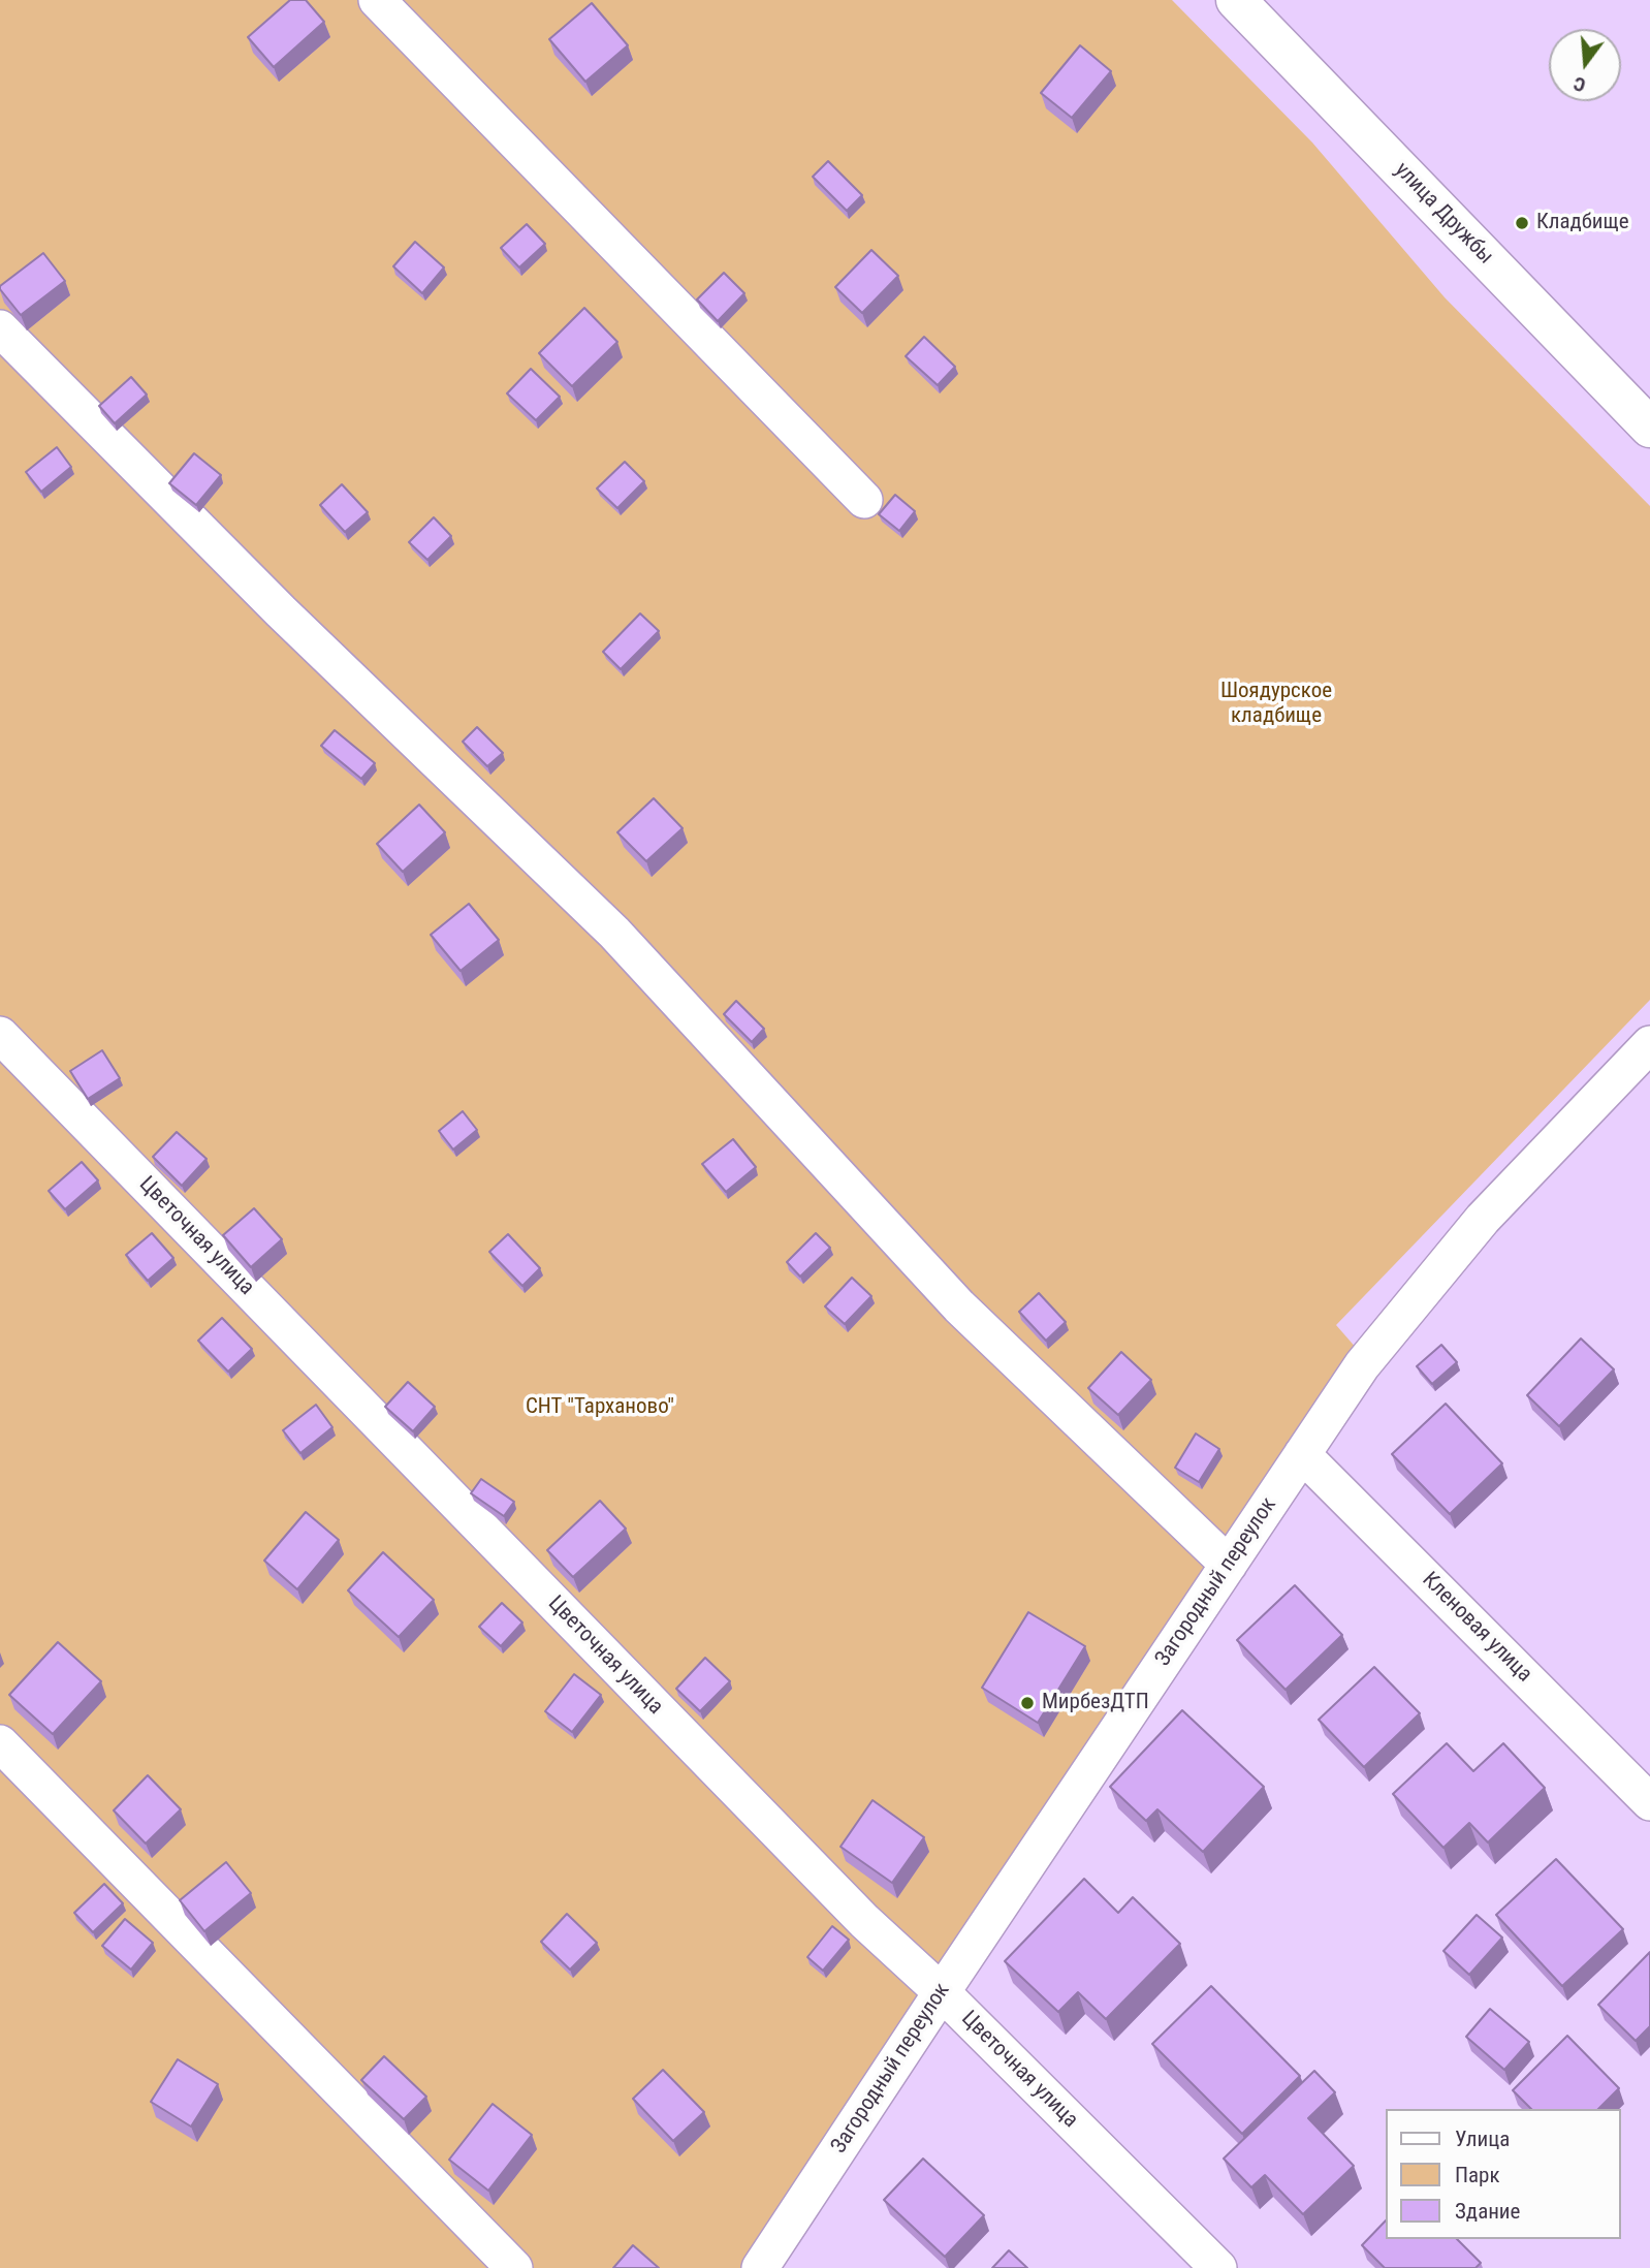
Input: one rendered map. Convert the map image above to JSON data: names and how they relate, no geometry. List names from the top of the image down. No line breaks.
{"streets":{"main road":["улица Дружбы"],"street":["Цветочная улица","Загородный переулок","Кленовая улица"]},"crossings":[["Цветочная улица","Загородный переулок"],["Загородный переулок","Кленовая улица"]],"parks":["Шоядурское кладбище","СНТ \"Тарханово\""],"places":["Кладбище","МирбезДТП"],"legend":["Улица","Парк","Здание"],"north":"bottom"}
